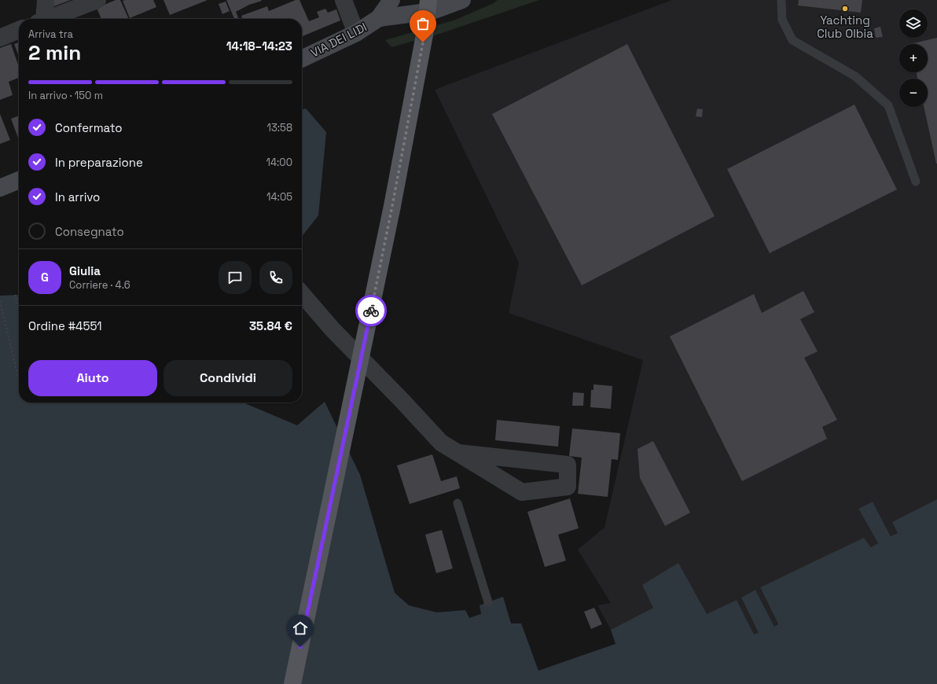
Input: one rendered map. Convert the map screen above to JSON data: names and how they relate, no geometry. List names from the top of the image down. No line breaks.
{"streets":{"main road":["VIA DEI LIDI"]},"places":["Yachting Club Olbia"],"page":{"map_buttons":["+","−"],"heading":["2 min","Arriva tra","14:18–14:23"],"panel":["Giulia","Corriere · 4.6","Ordine #4551","35.84 €"],"bar":"In arrivo · 150 m","list":[["Confermato","13:58"],["In preparazione","14:00"],["In arrivo","14:05"],"Consegnato"],"round":"G","buttons":["Aiuto","Condividi"]}}
